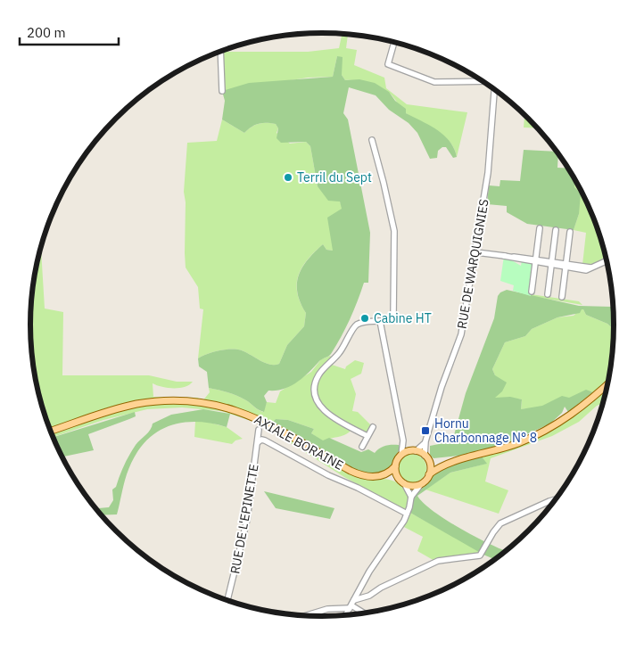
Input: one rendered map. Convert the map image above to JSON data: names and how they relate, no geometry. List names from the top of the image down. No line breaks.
{"streets":{"main road":["AXIALE BORAINE"],"street":["RUE DE WARQUIGNIES","RUE DE L'EPINETTE"]},"crossings":[["RUE DE WARQUIGNIES","AXIALE BORAINE"]],"places":{"other":["Terril du Sept","Cabine HT"],"transit":["Hornu Charbonnage N° 8"]},"scale_bar":"200 m"}
